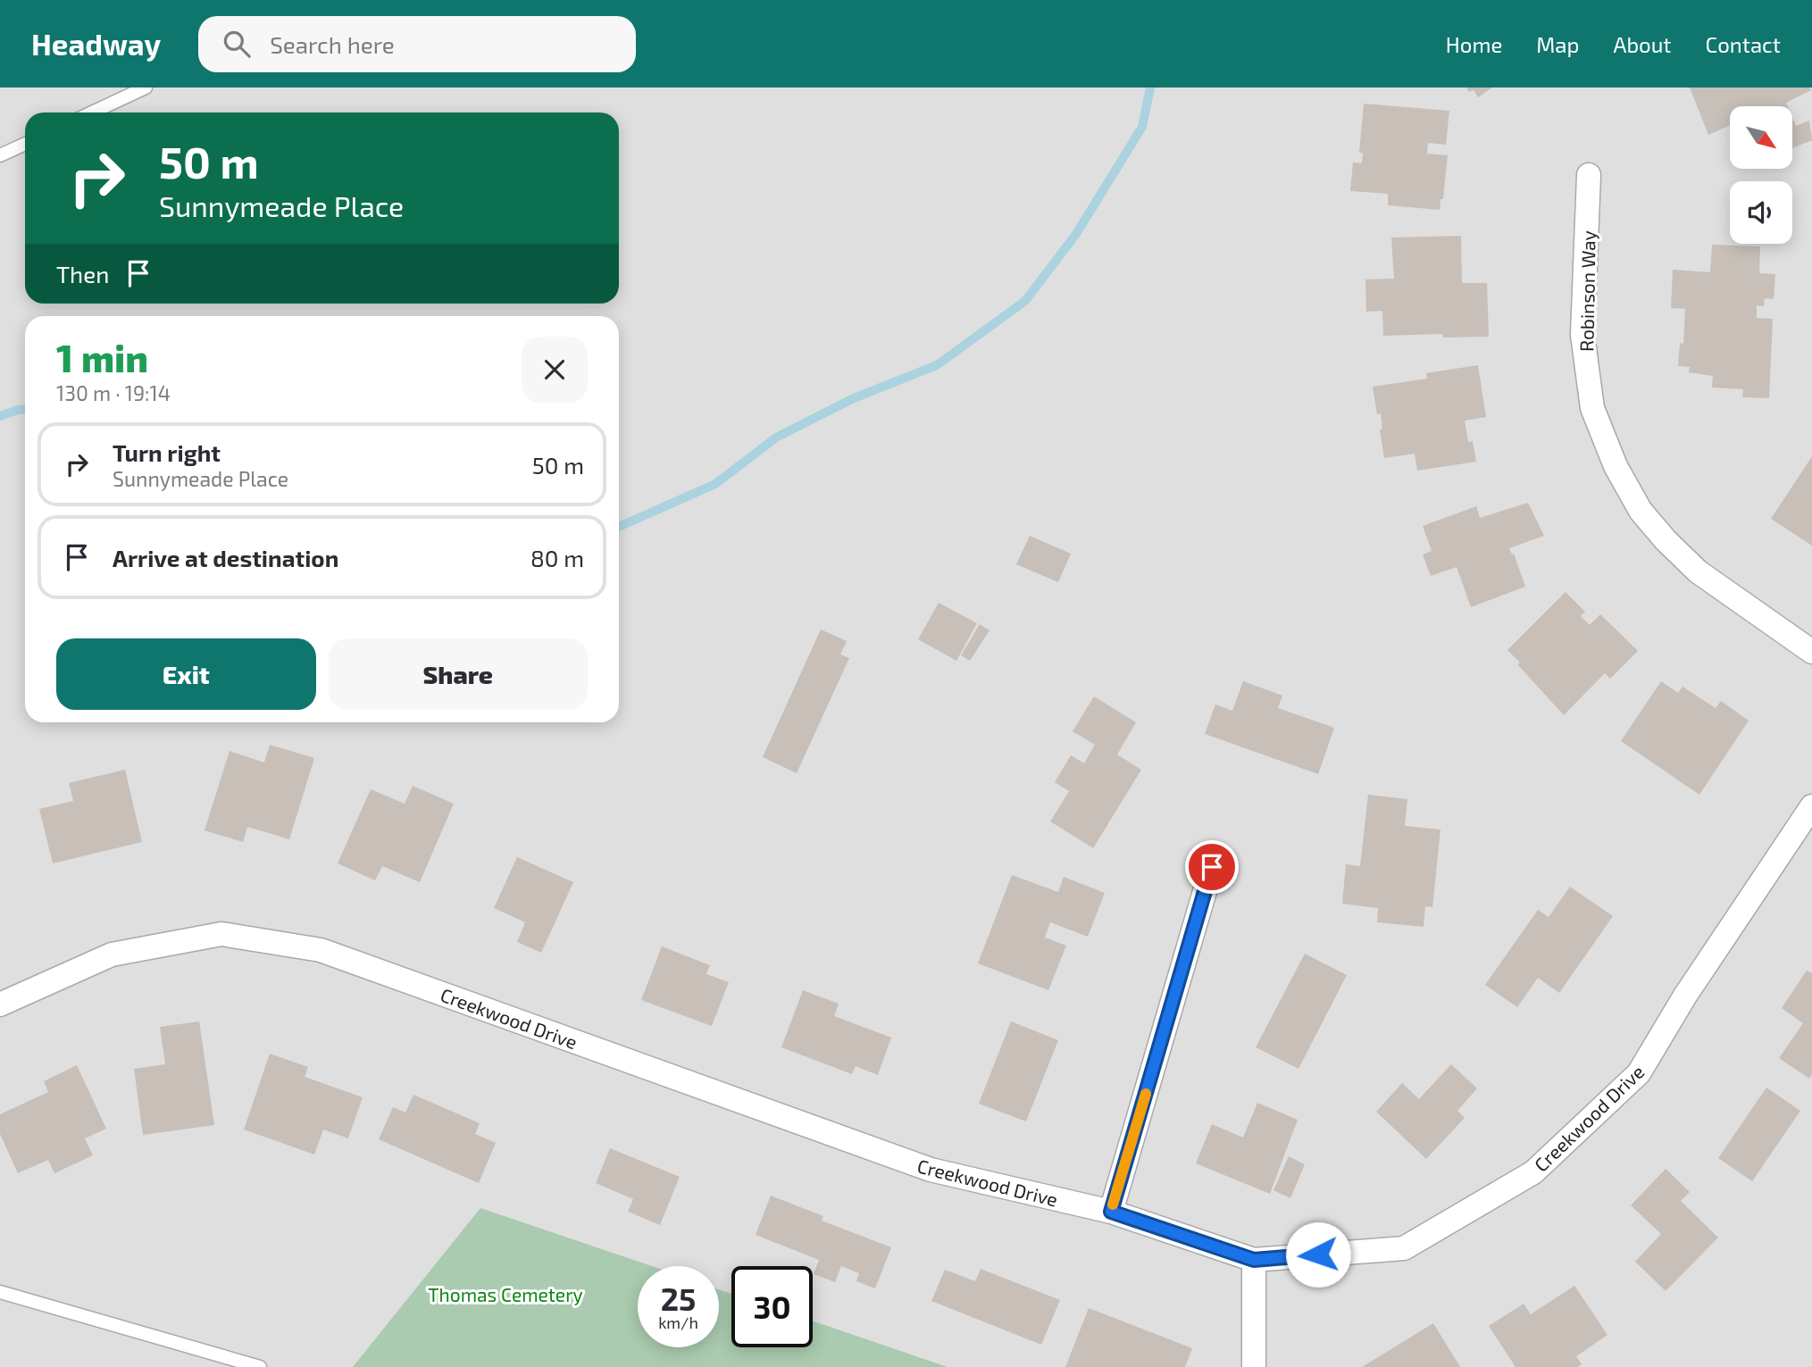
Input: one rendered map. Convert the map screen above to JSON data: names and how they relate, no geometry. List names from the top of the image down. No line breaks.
{"streets":{"street":["Robinson Way","Creekwood Drive"]},"parks":["Thomas Cemetery"],"north":"bottom right","page":{"header":"Headway","search":"Search here","nav":["Home","Map","About","Contact"],"turn":["50 m","Sunnymeade Place"],"then":"Then","heading":["1 min","130 m · 19:14"],"list":[{"name":"Turn right","note":"Sunnymeade Place","value":"50 m"},{"name":"Arrive at destination","value":"80 m"}],"buttons":["Exit","Share"],"speed":"25 km/h","limit":"30"}}
